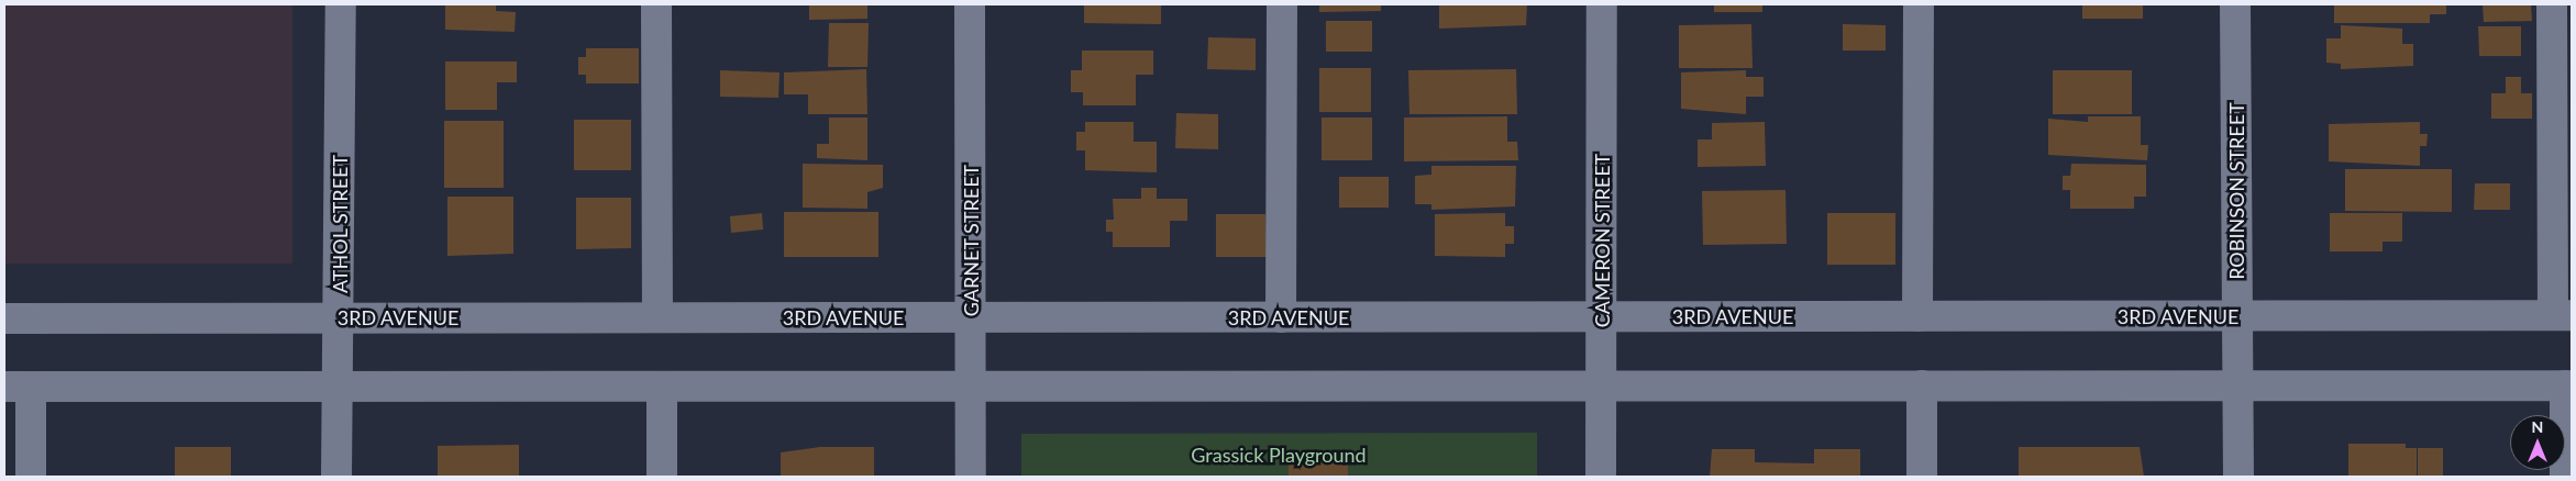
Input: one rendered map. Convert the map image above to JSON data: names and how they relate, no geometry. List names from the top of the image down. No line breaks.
{"streets":{"street":["ROBINSON STREET","ATHOL STREET","GARNET STREET","CAMERON STREET","3RD AVENUE"]},"crossings":[["ROBINSON STREET","3RD AVENUE"],["ATHOL STREET","3RD AVENUE"],["GARNET STREET","3RD AVENUE"],["CAMERON STREET","3RD AVENUE"]],"parks":["Grassick Playground"],"north":"top"}
